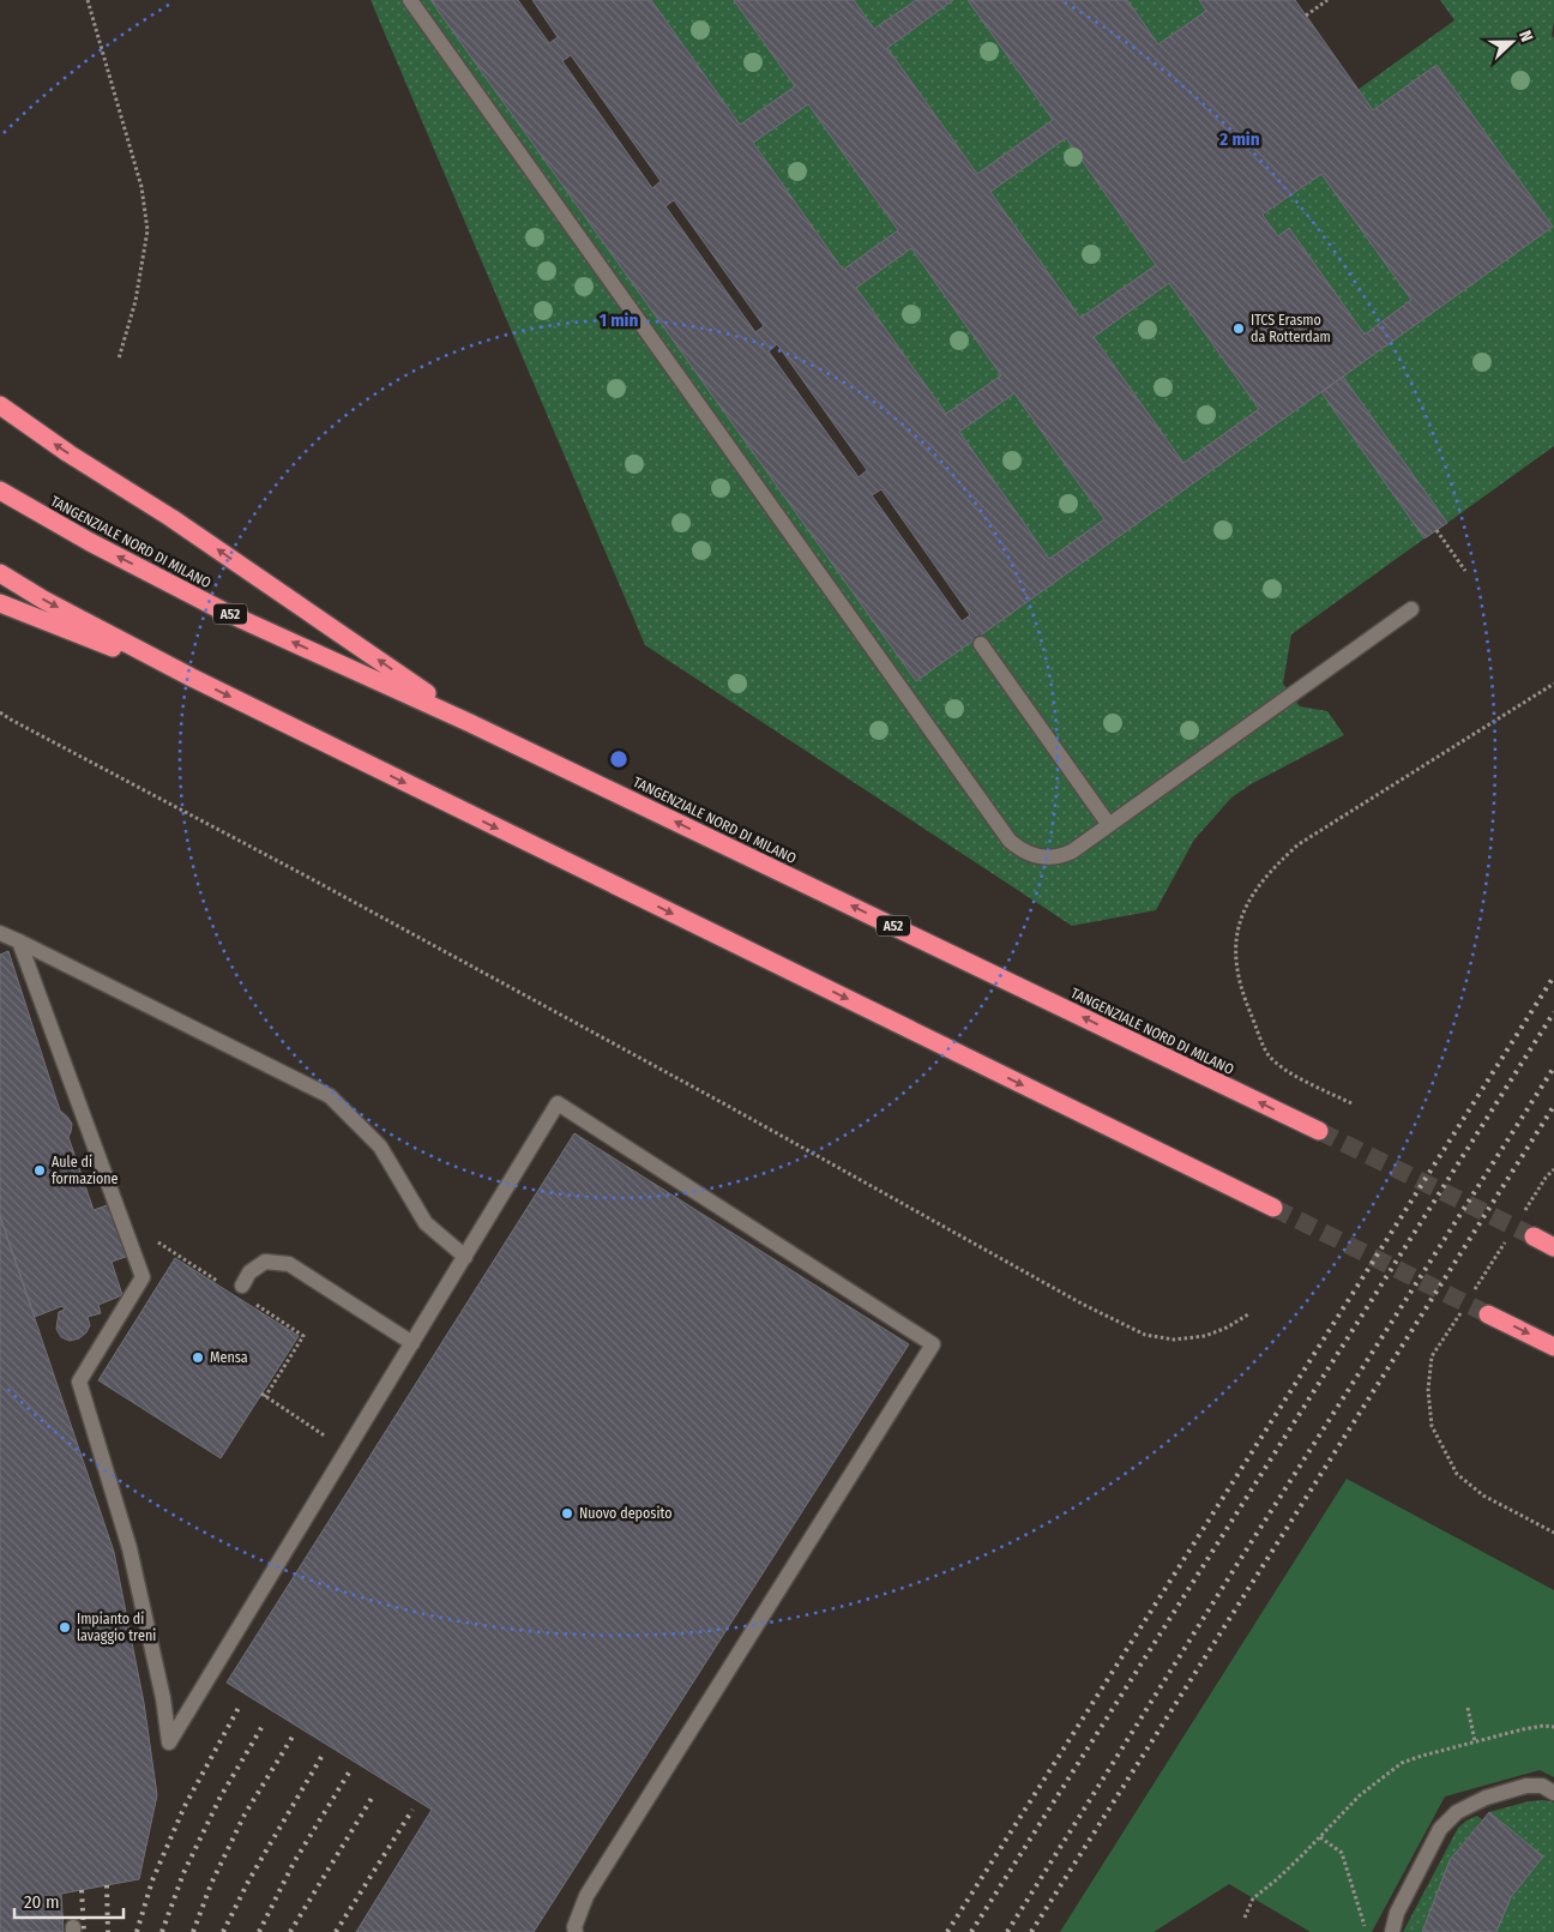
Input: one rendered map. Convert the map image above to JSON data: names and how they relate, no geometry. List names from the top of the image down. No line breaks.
{"streets":{"highway":["TANGENZIALE NORD DI MILANO","A52"]},"places":["ITCS Erasmo da Rotterdam","Aule di formazione","Mensa","Nuovo deposito","Impianto di lavaggio treni"],"scale_bar":"20 m","north":"right","rings":["2 min","1 min"]}
